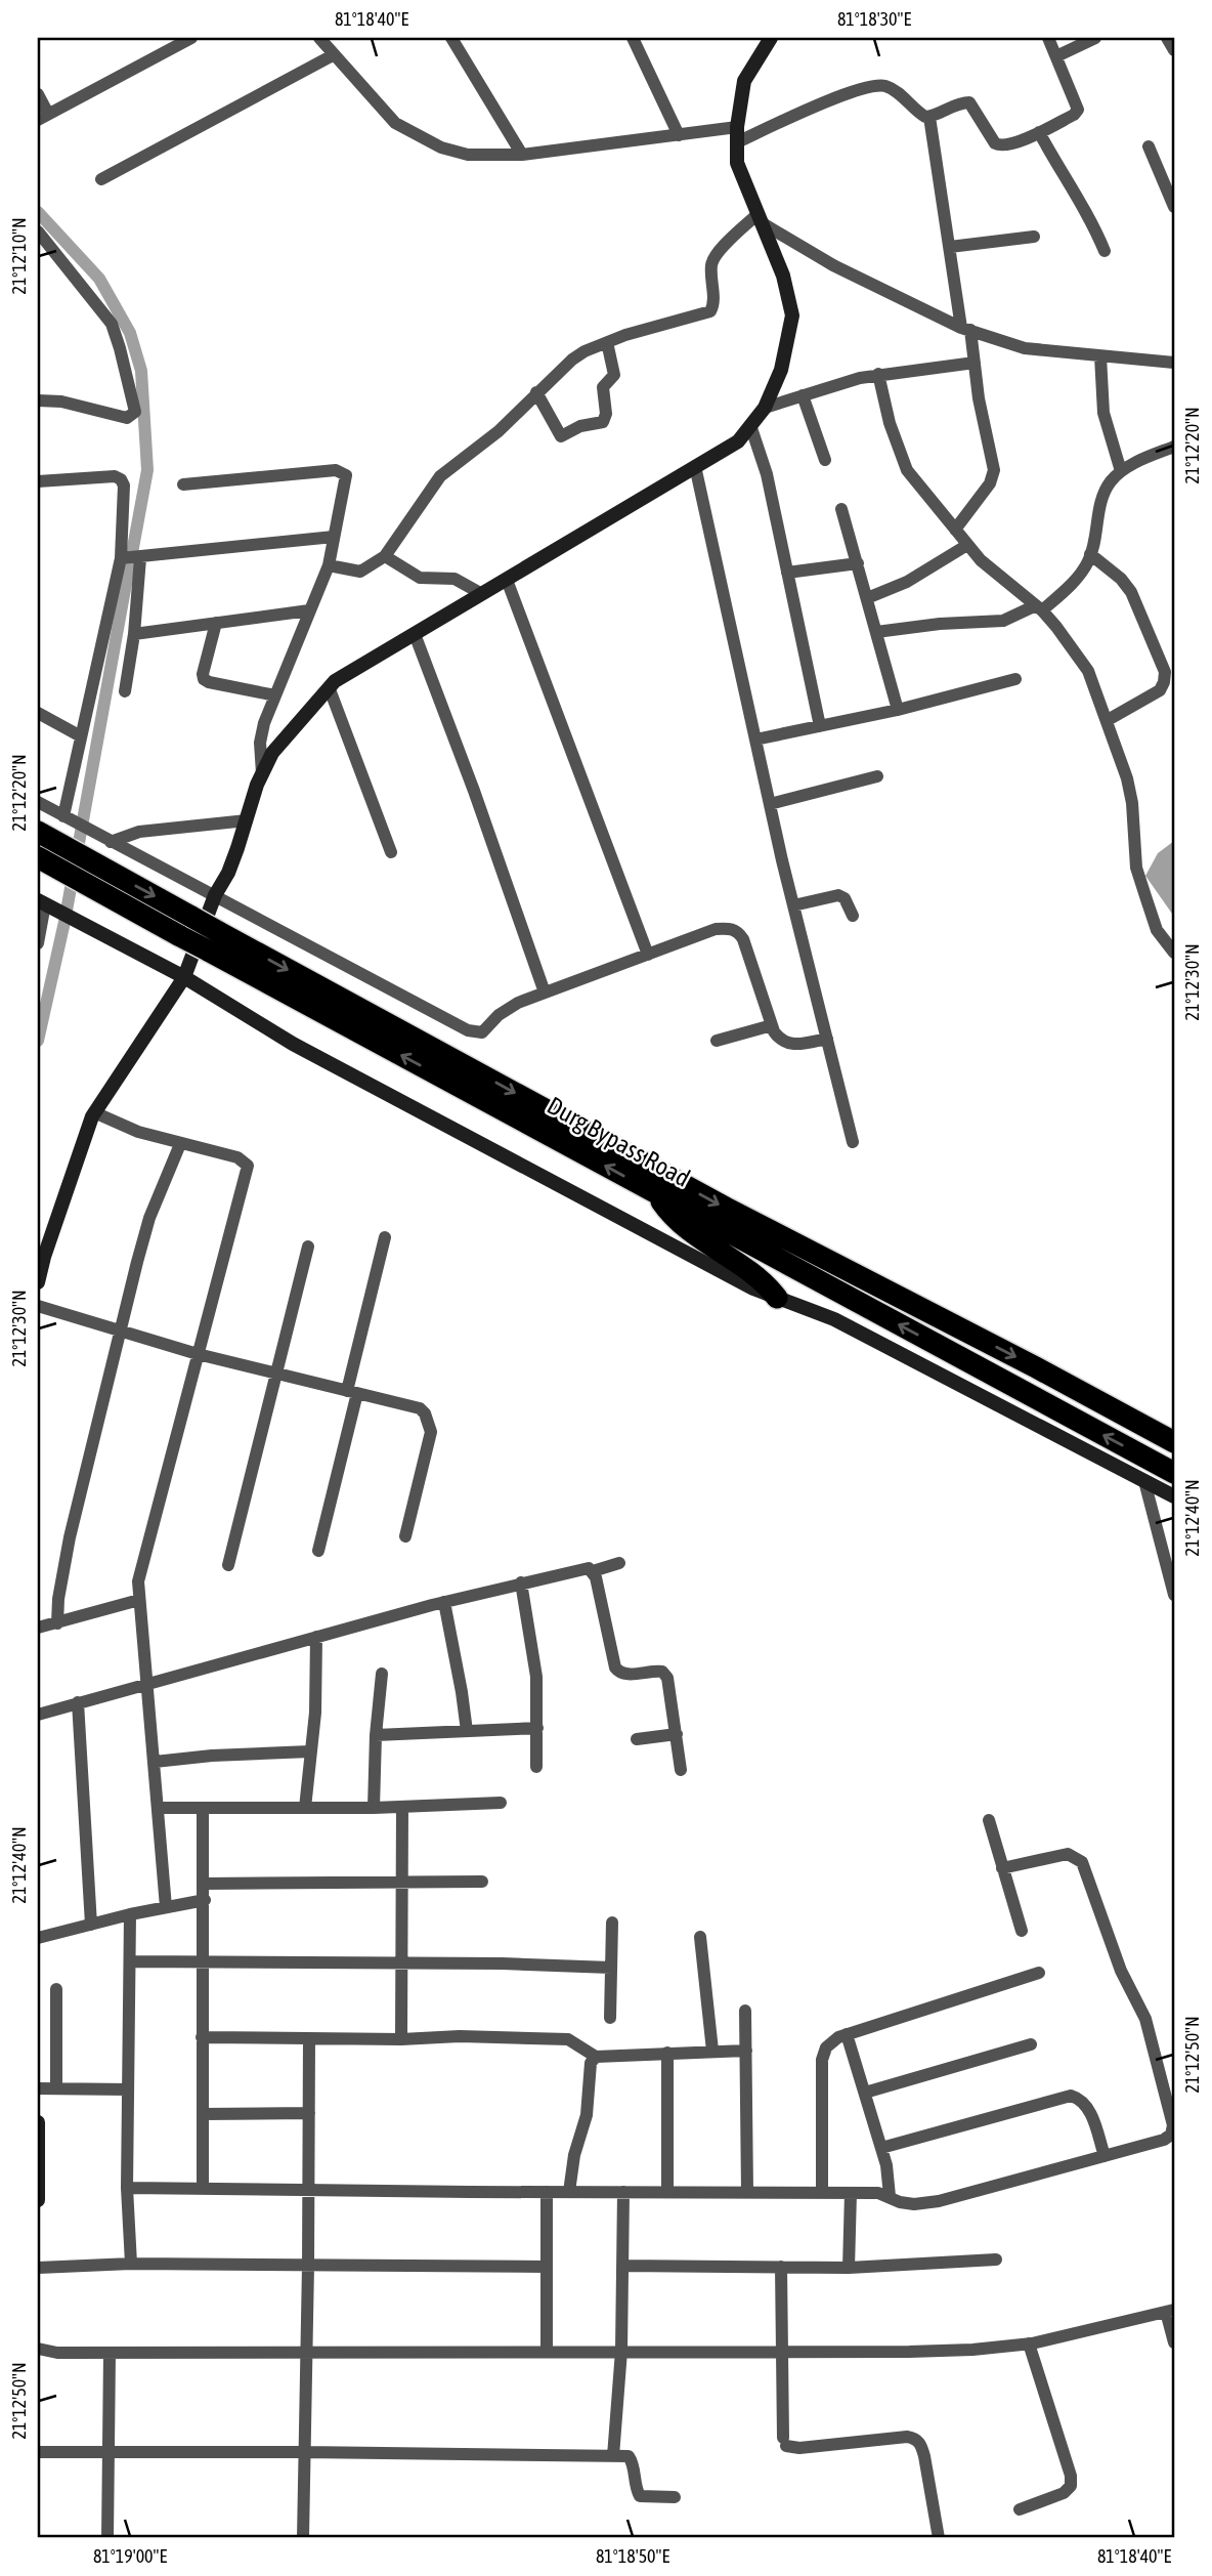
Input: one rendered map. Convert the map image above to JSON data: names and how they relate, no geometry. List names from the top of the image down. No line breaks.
{"streets":{"highway":["Durg Bypass Road"]},"coordinates":["81°18'40\"E","81°18'30\"E","21°12'10\"N","21°12'20\"N","21°12'30\"N","21°12'40\"N","21°12'50\"N","81°19'00\"E","81°18'50\"E"]}
